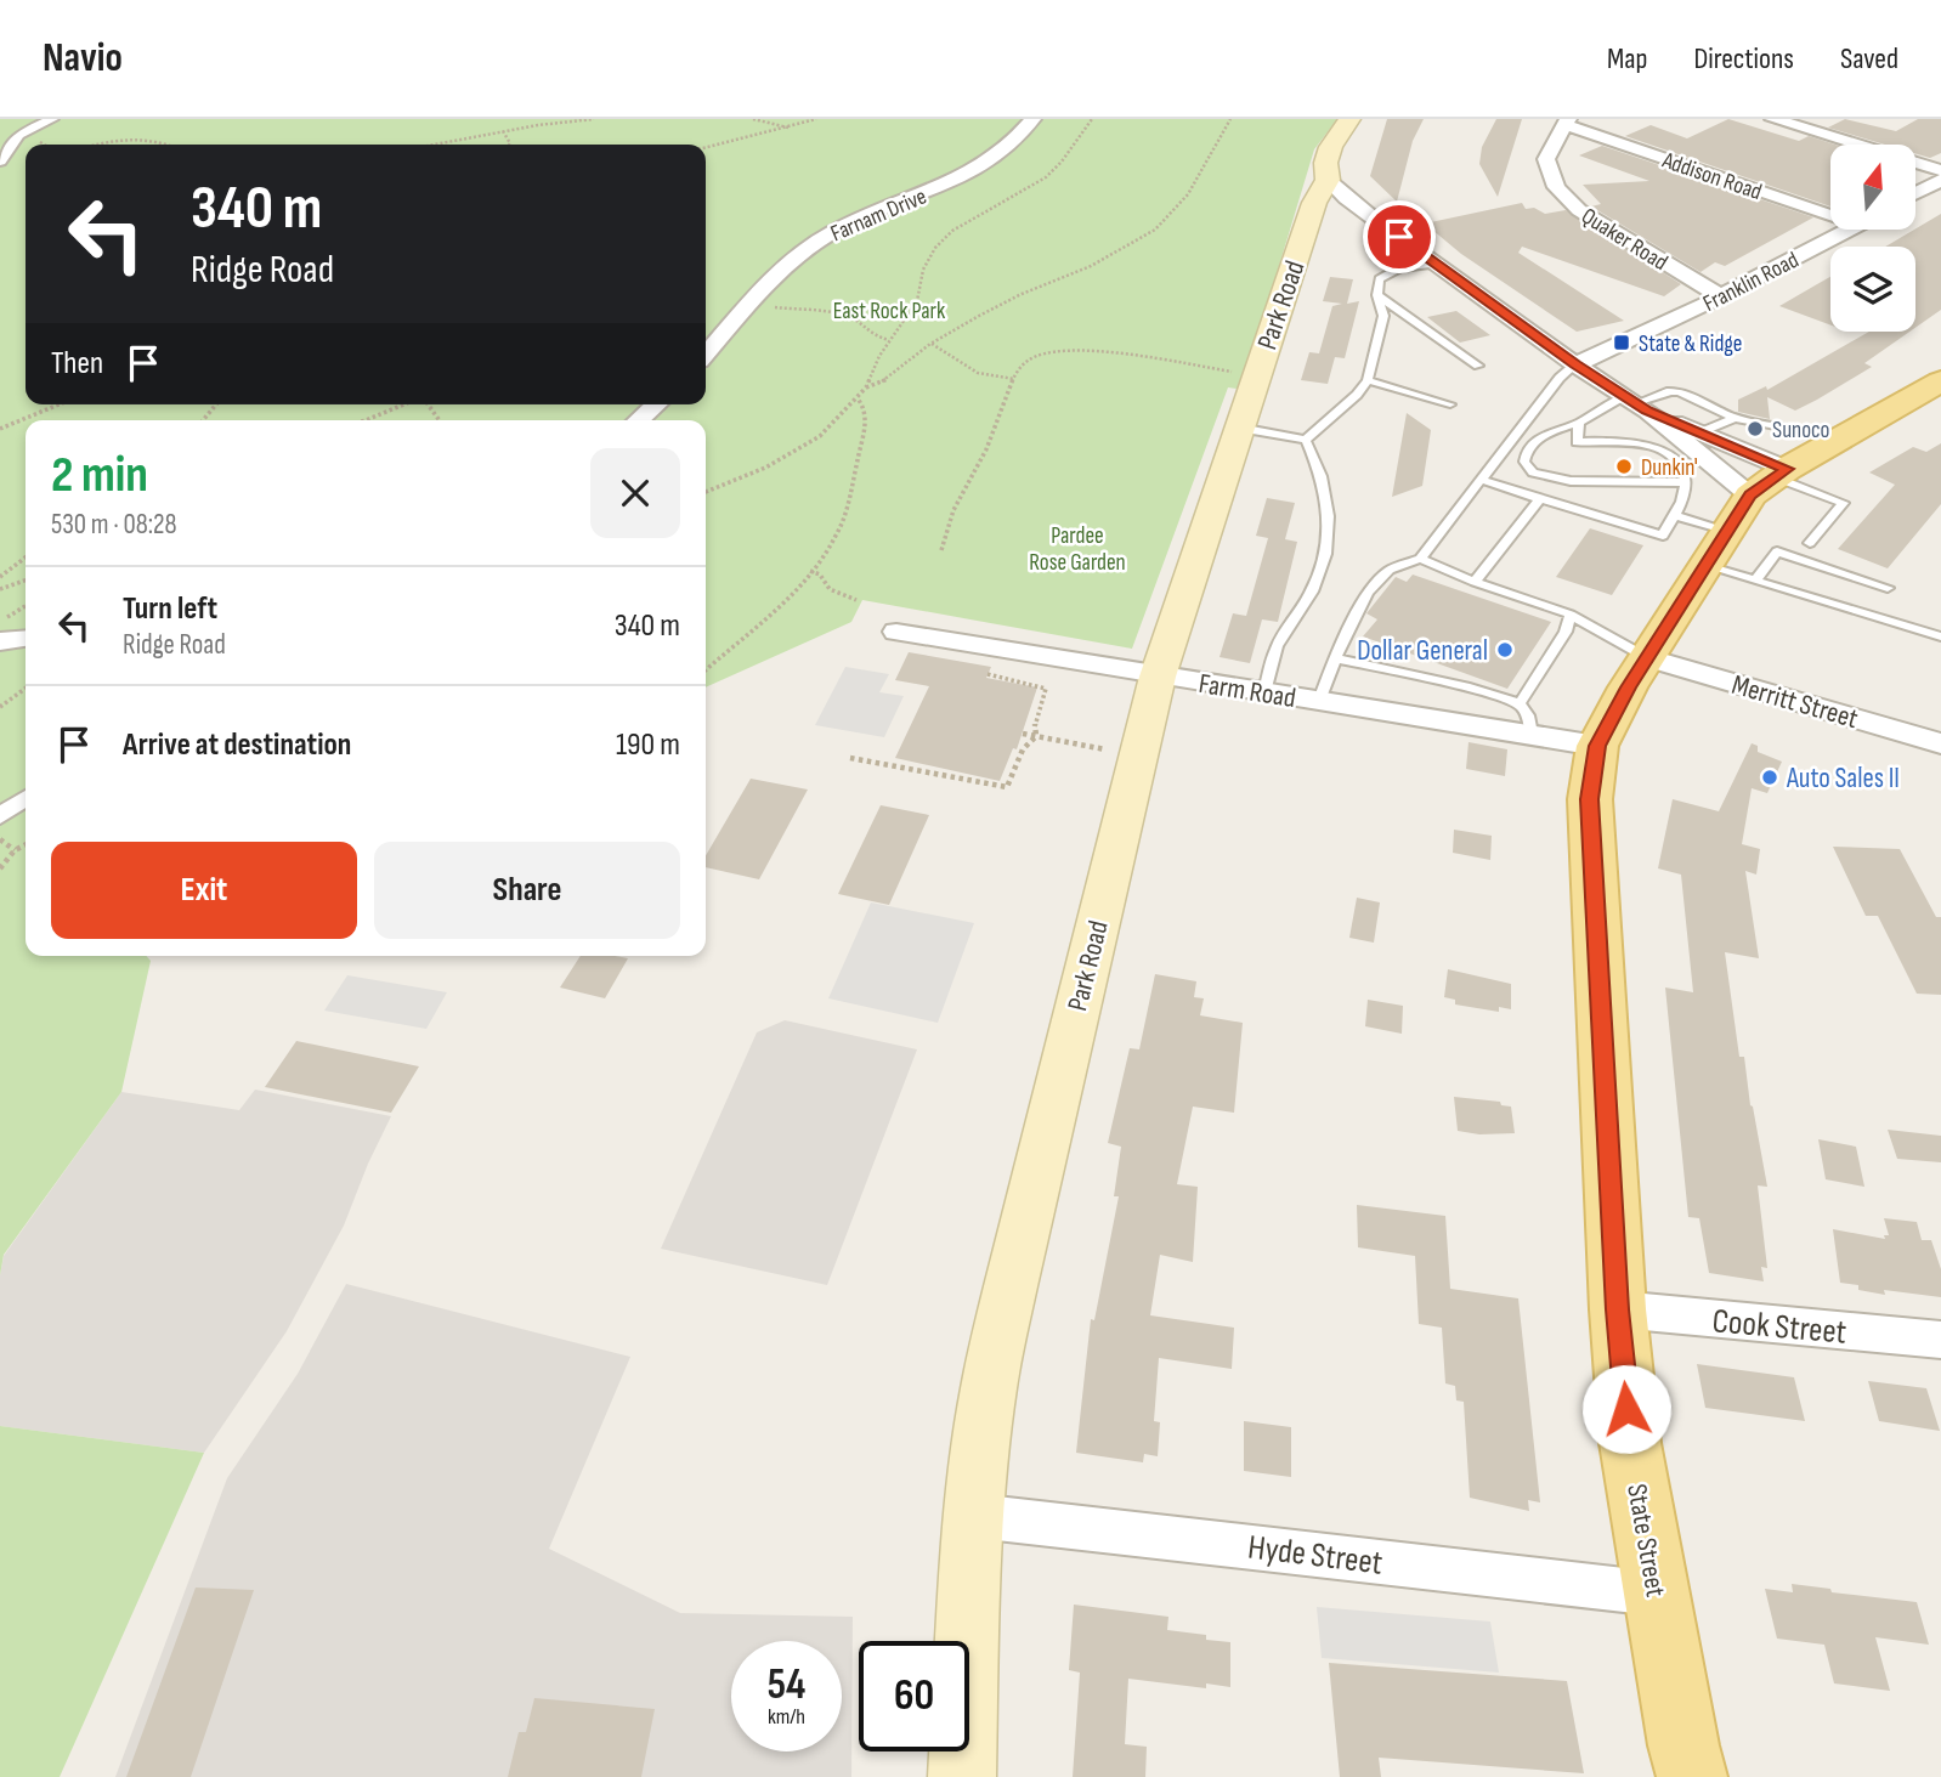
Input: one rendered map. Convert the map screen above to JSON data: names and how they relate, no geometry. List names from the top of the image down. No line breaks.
{"streets":{"main road":["Park Road","State Street"],"street":["Addison Road","Farnam Drive","Quaker Road","Franklin Road","Farm Road","Merritt Street","Cook Street","Hyde Street"]},"crossings":[["Addison Road","Quaker Road"],["Quaker Road","Franklin Road"],["Park Road","Farm Road"],["Park Road","Hyde Street"],["Farm Road","State Street"],["Merritt Street","State Street"],["Cook Street","State Street"],["State Street","Hyde Street"]],"parks":["East Rock Park","Pardee Rose Garden"],"places":{"transit":["State & Ridge"],"other":["Sunoco","Dunkin'","Dollar General","Auto Sales II"]},"north":"top","page":{"header":"Navio","nav":["Map","Directions","Saved"],"turn":["340 m","Ridge Road"],"then":"Then","heading":["2 min","530 m · 08:28"],"list":[{"name":"Turn left","note":"Ridge Road","value":"340 m"},{"name":"Arrive at destination","value":"190 m"}],"buttons":["Exit","Share"],"speed":"54 km/h","limit":"60"}}
